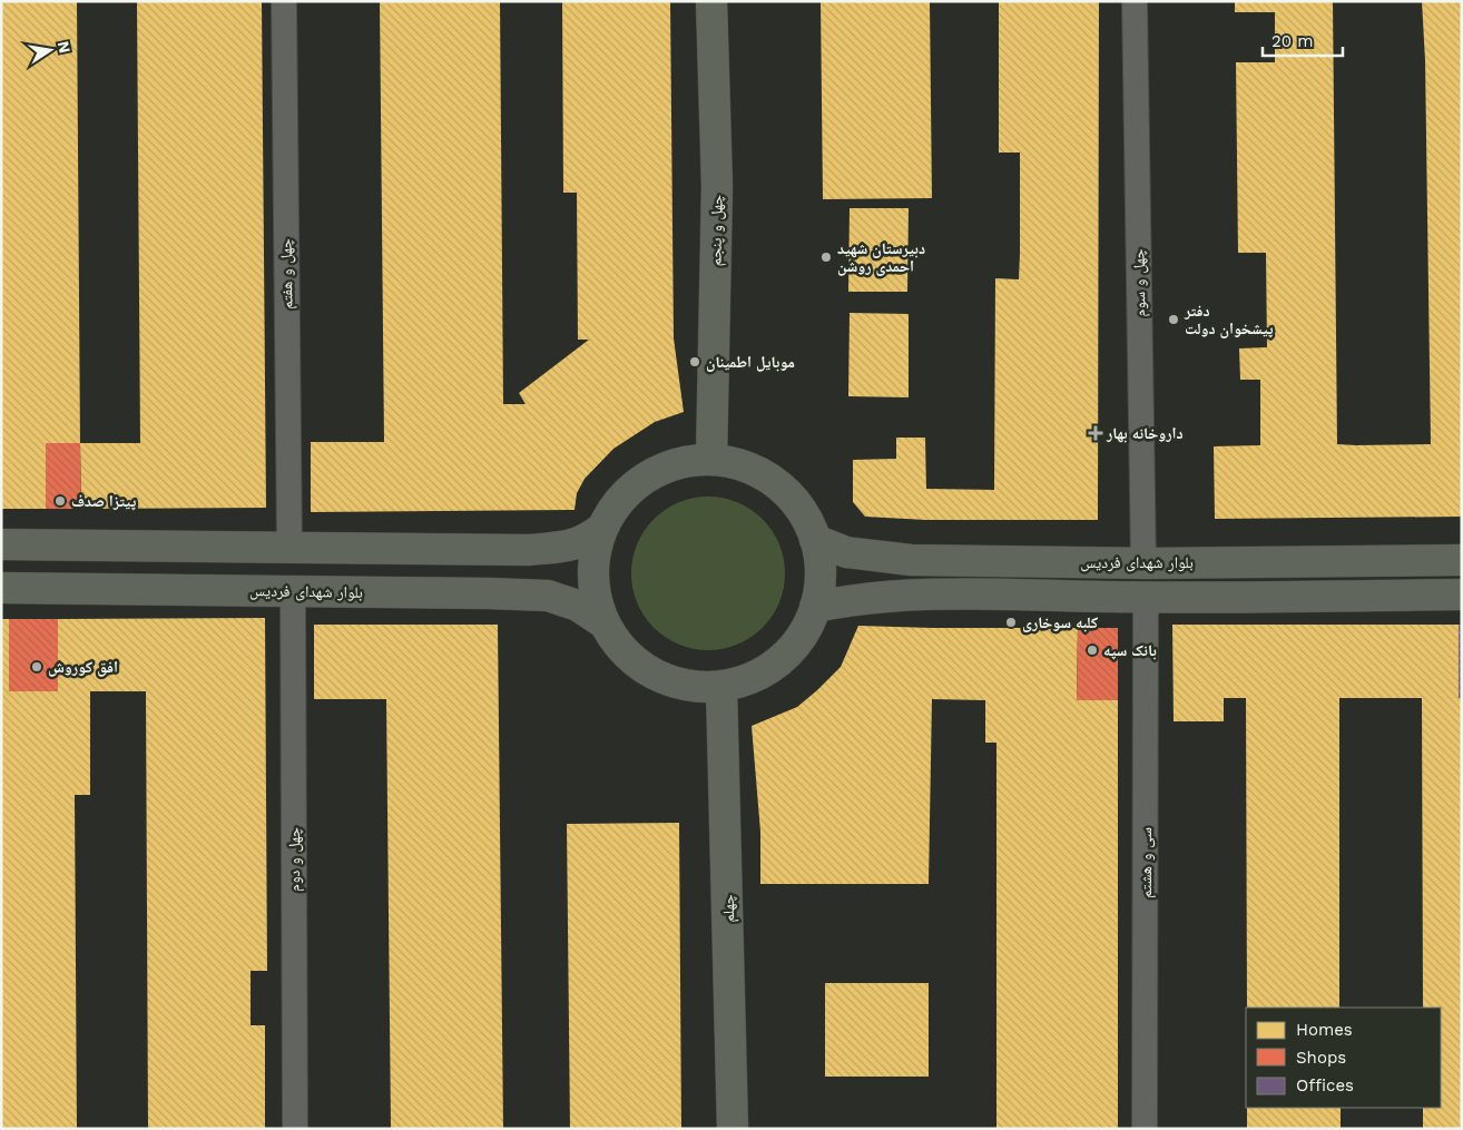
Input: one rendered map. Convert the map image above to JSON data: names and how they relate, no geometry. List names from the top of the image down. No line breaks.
{"streets":{"main road":["چهل و پنجم","بلوار شهدای فردیس","چهلم"],"street":["چهل و هفتم","چهل و سوم","چهل و دوم","سی و هشتم"]},"crossings":[["چهل و سوم","بلوار شهدای فردیس"],["بلوار شهدای فردیس","چهل و دوم"]],"places":{"other":["دبیرستان شهید احمدی روشن","دفتر پیشخوان دولت","موبایل اطمینان","پیتزا صدف","کلبه سوخاری","بانک سپه","افق کوروش"],"health":["داروخانه بهار"]},"legend":["Homes","Shops","Offices"],"scale_bar":"20 m","north":"right"}
